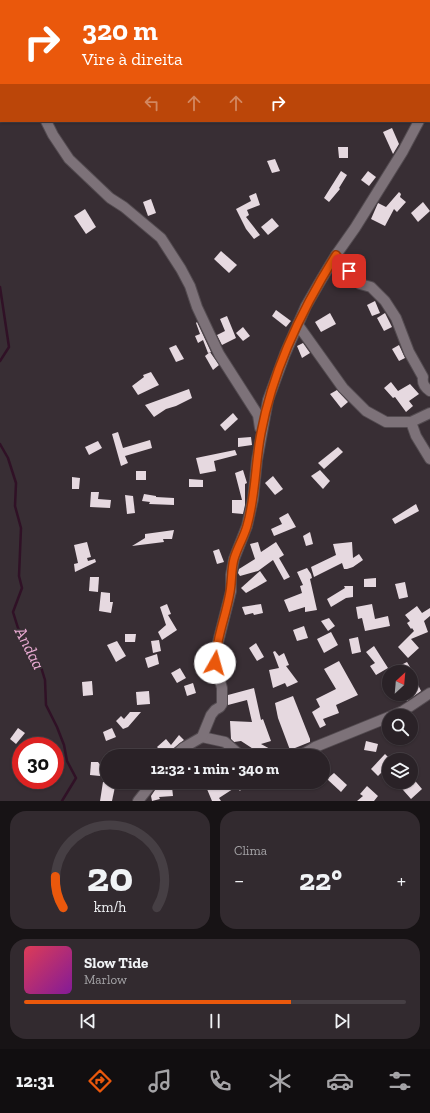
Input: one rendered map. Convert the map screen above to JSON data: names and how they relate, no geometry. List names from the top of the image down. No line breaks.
{"water":["Andaa"],"north":"top right","page":{"turn":["320 m","Vire à direita"],"limit":"30","trip":"12:32 · 1 min · 340 m","tile":"Clima","heat":["−","22°","+"],"song":["Slow Tide","Marlow"],"tabs":"12:31","gauge":["20","km/h"]}}
